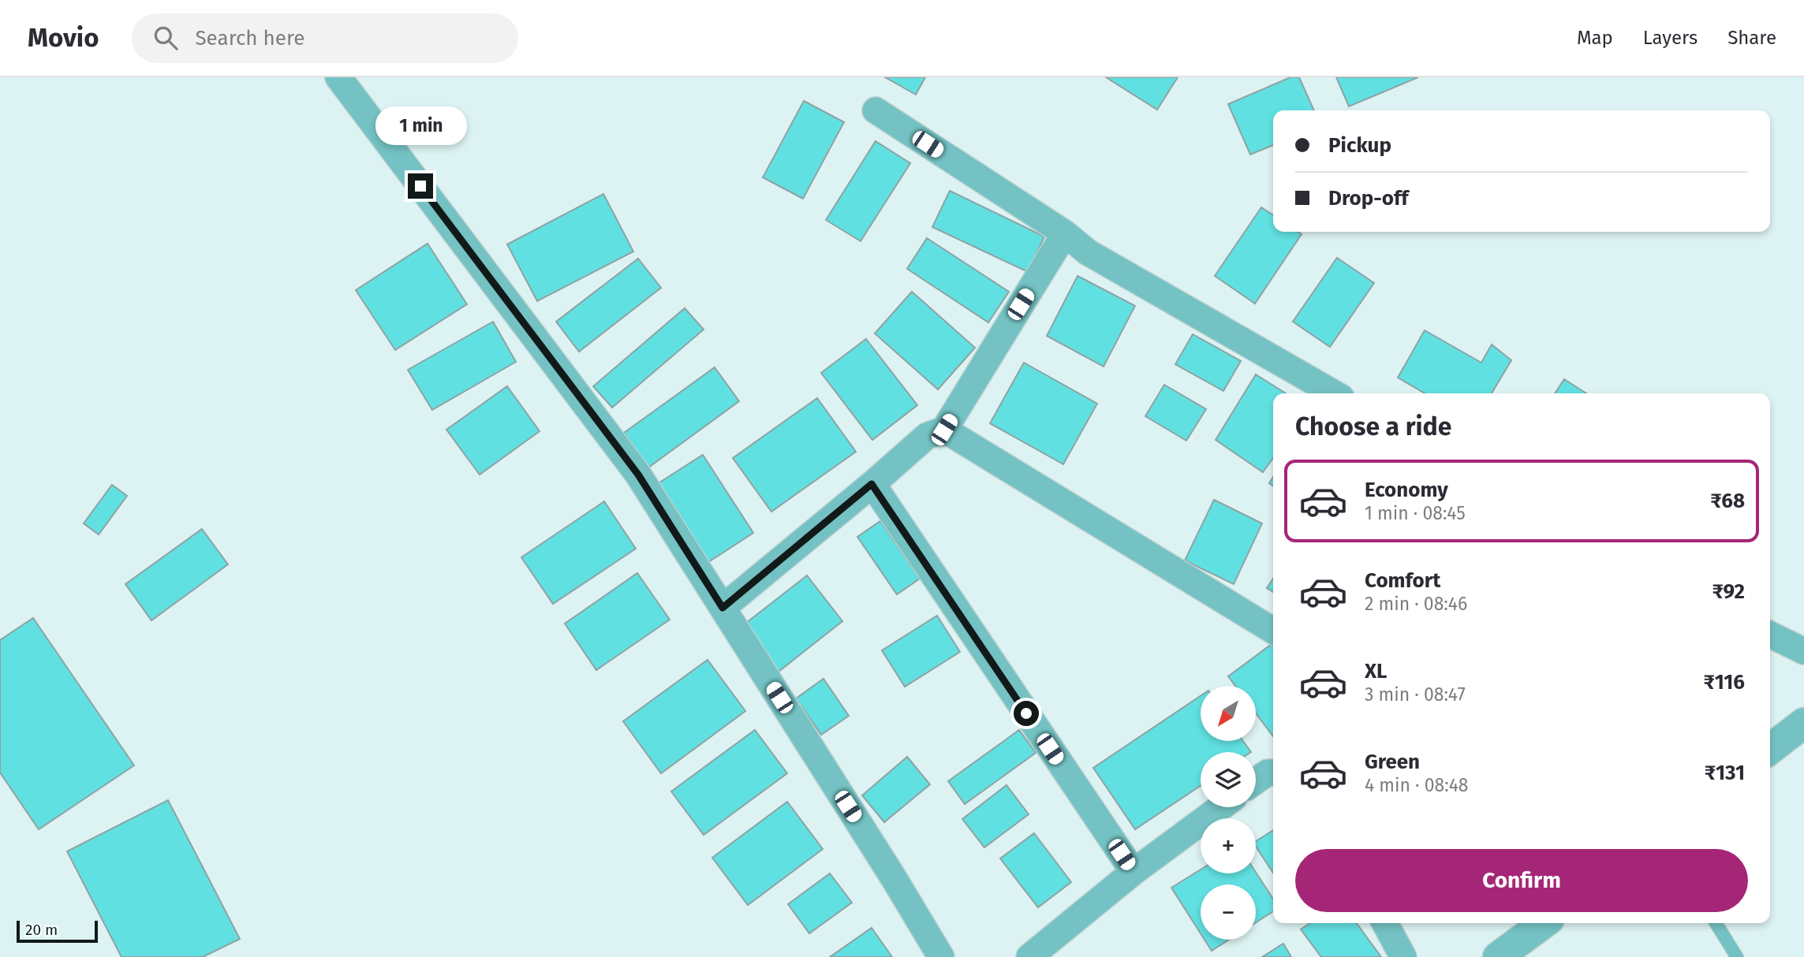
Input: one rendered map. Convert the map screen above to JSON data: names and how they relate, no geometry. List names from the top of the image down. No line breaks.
{"scale_bar":"20 m","north":"bottom left","page":{"header":"Movio","search":"Search here","nav":["Map","Layers","Share"],"bubble":"1 min","banner":["Pickup","Drop-off"],"heading":"Choose a ride","list":[{"name":"Economy","note":"1 min · 08:45","value":"₹68"},{"name":"Comfort","note":"2 min · 08:46","value":"₹92"},{"name":"XL","note":"3 min · 08:47","value":"₹116"},{"name":"Green","note":"4 min · 08:48","value":"₹131"}],"map_buttons":["+","−"],"buttons":"Confirm","scale":"20 m"}}
